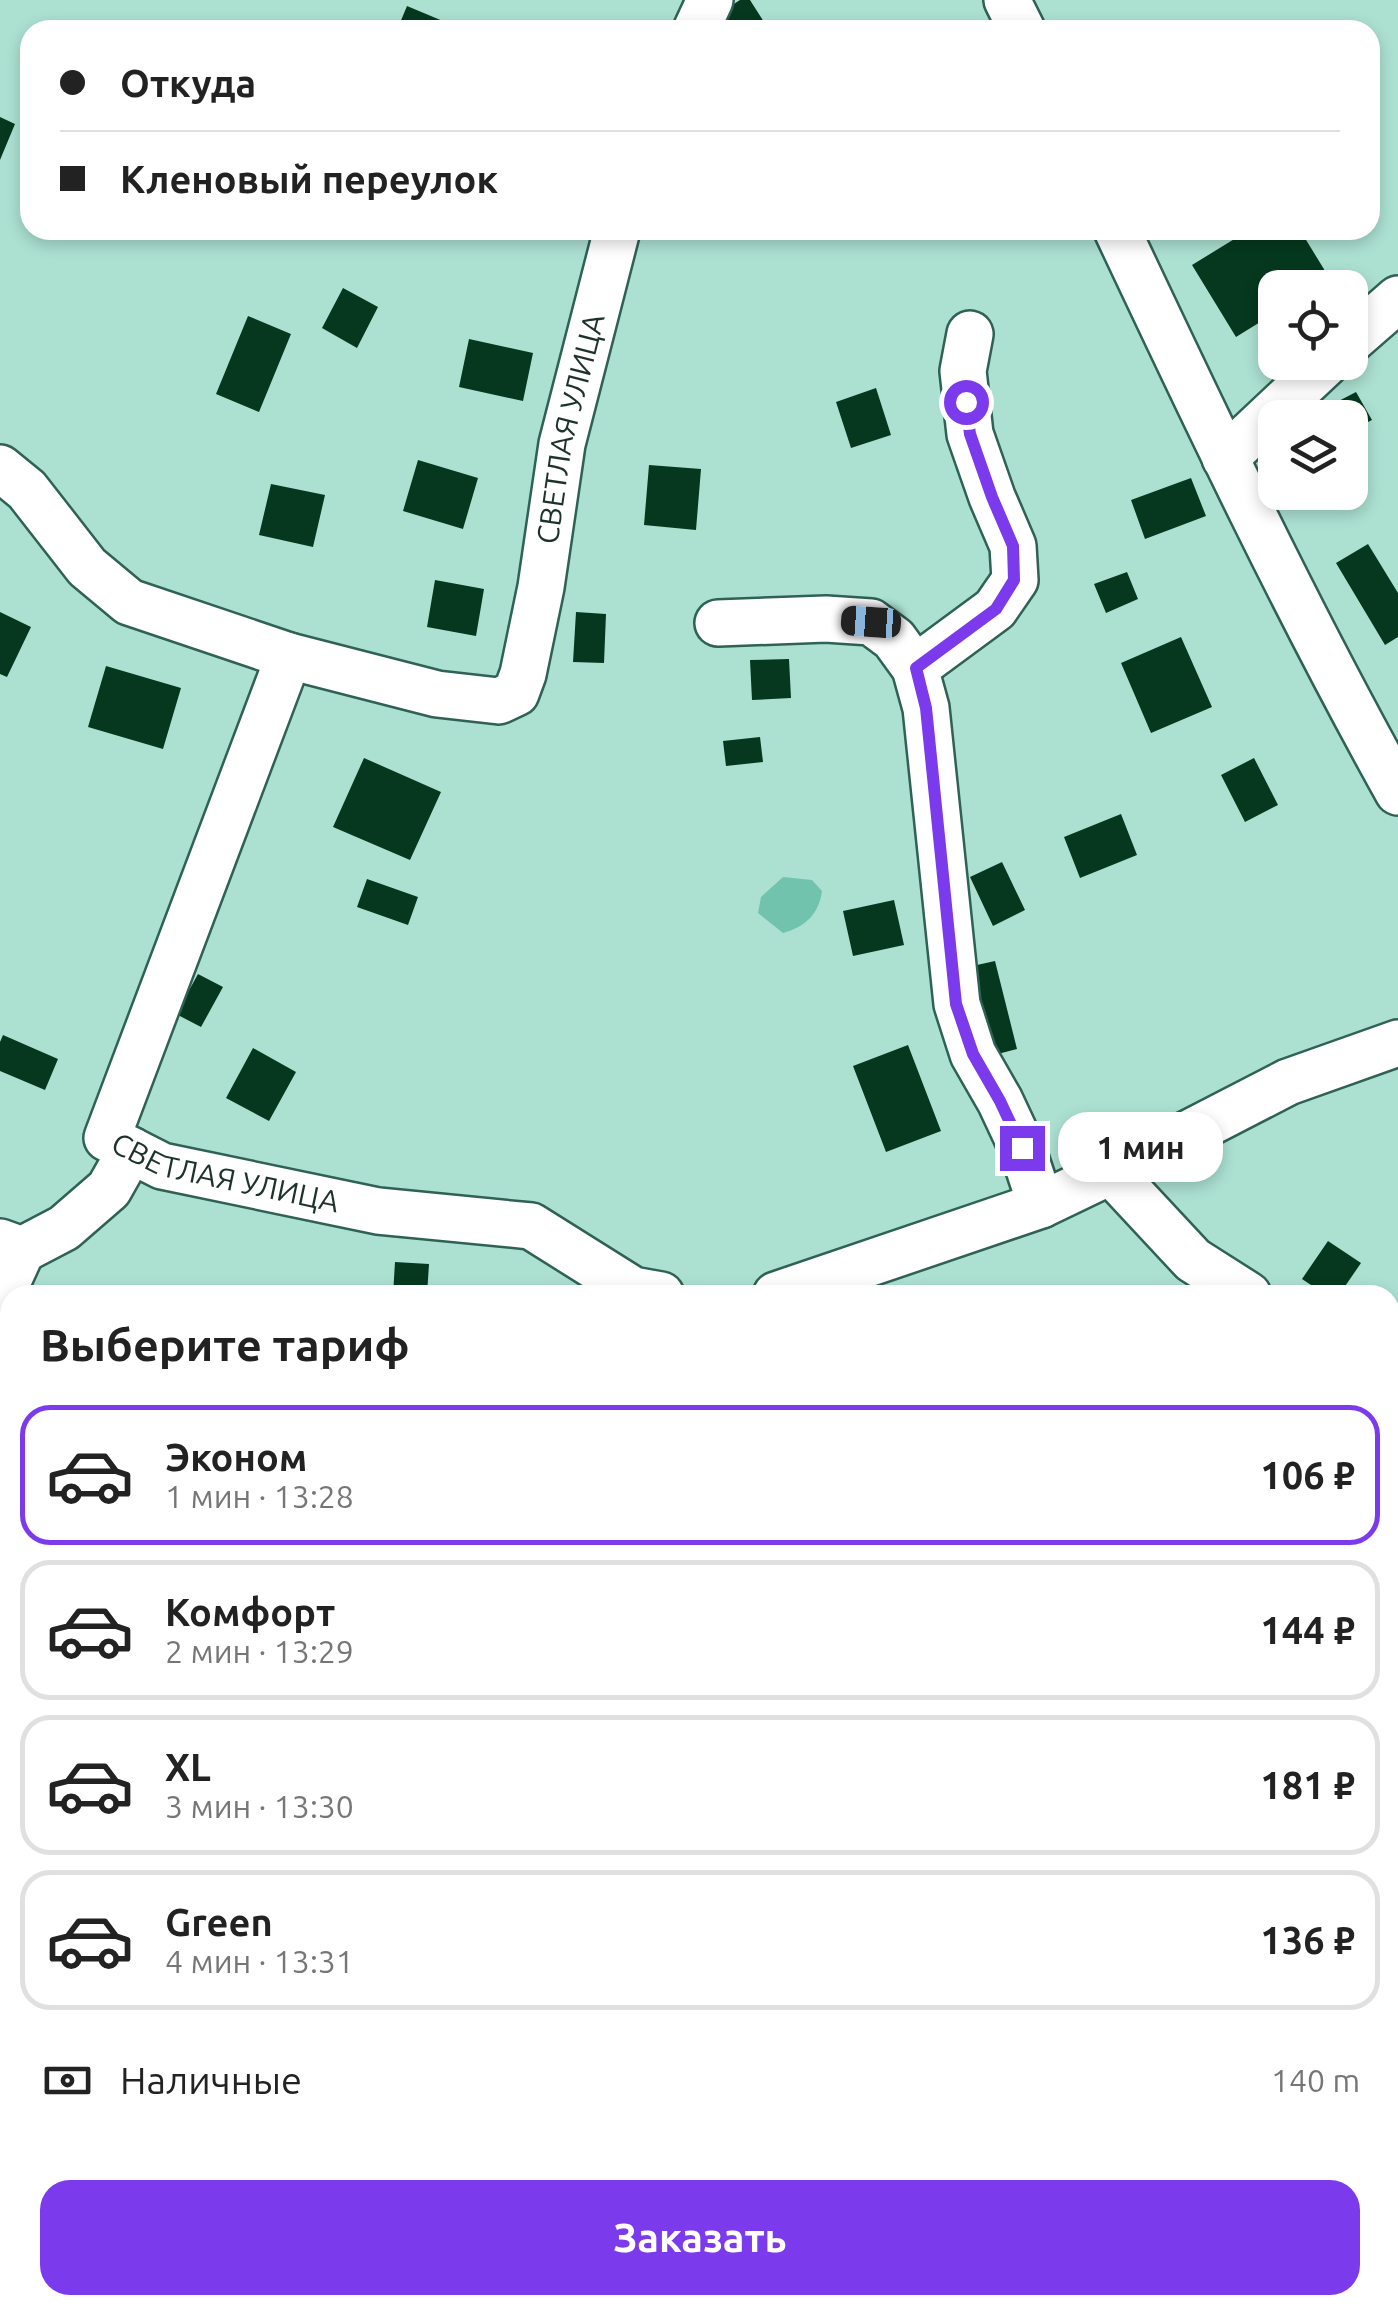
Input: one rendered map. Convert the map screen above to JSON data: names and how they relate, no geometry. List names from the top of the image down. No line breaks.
{"streets":{"street":["СВЕТЛАЯ УЛИЦА"]},"page":{"banner":["Откуда","Кленовый переулок"],"bubble":"1 мин","heading":"Выберите тариф","list":[{"name":"Эконом","note":"1 мин · 13:28","value":"106 ₽"},{"name":"Комфорт","note":"2 мин · 13:29","value":"144 ₽"},{"name":"XL","note":"3 мин · 13:30","value":"181 ₽"},{"name":"Green","note":"4 мин · 13:31","value":"136 ₽"}],"pay":["Наличные","140 m"],"buttons":"Заказать"}}
